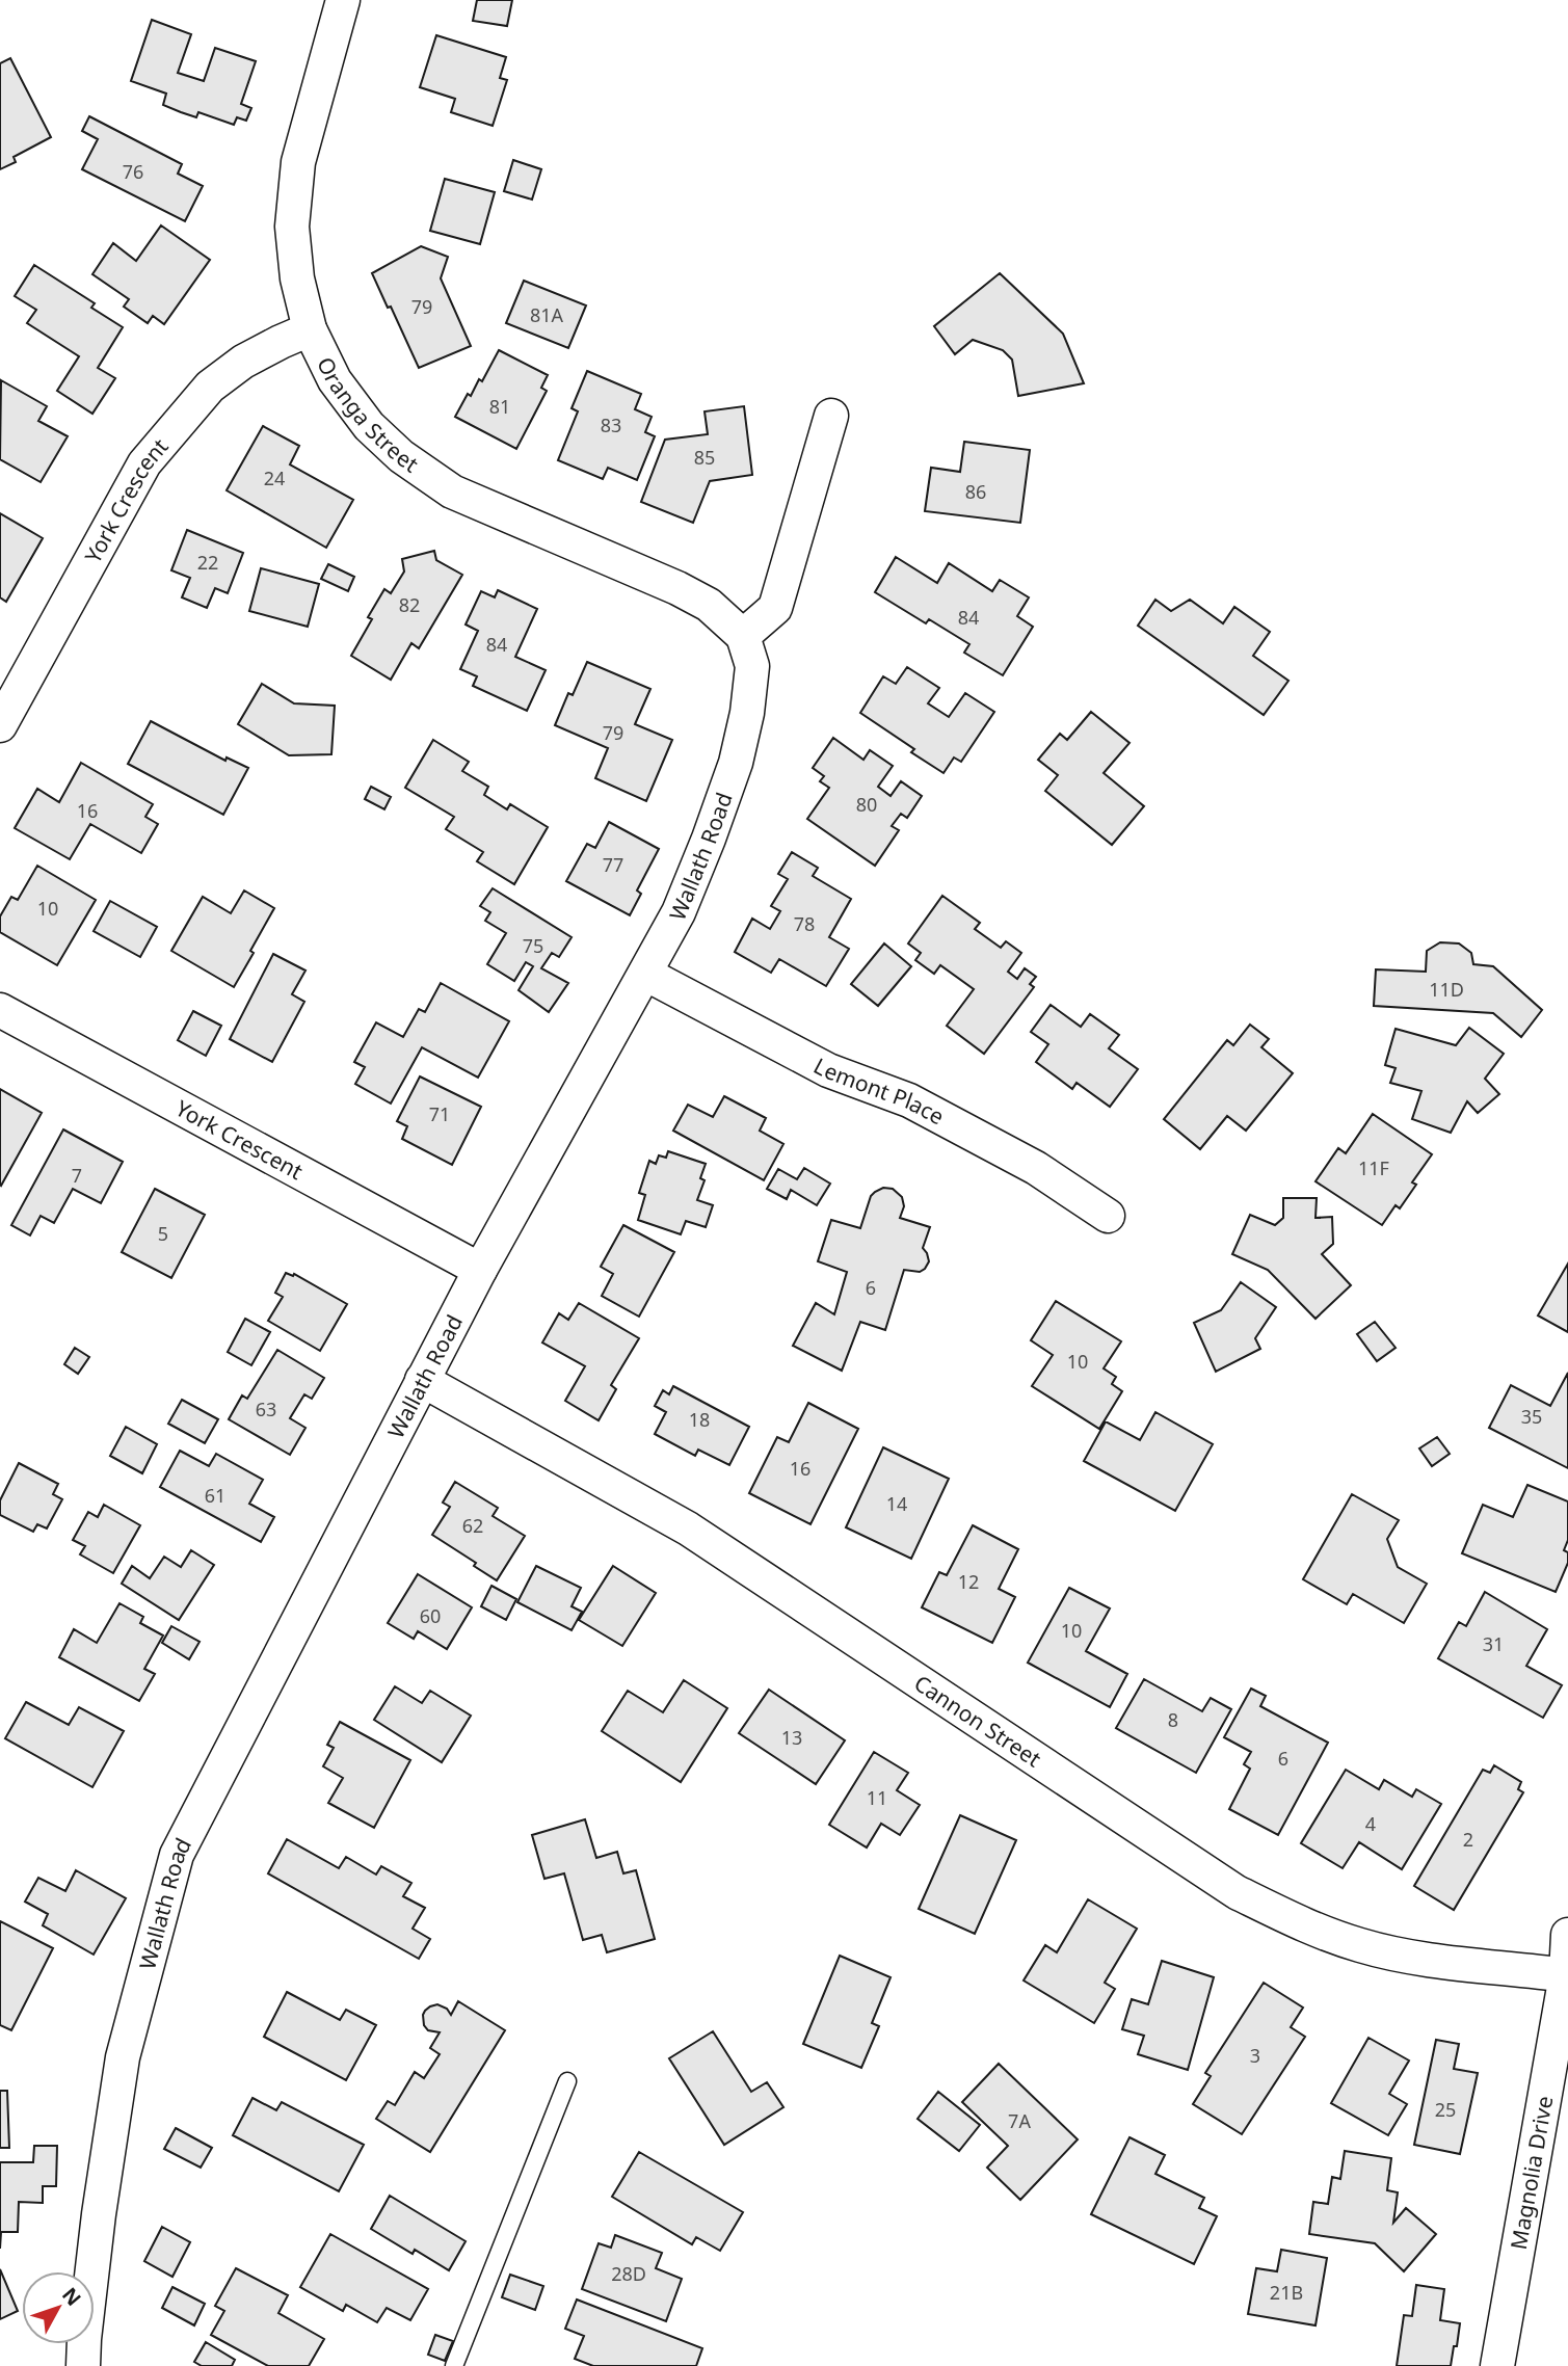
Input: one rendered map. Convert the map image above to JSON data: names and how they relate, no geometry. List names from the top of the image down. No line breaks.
{"streets":{"street":["Oranga Street","York Crescent","Wallath Road","Lemont Place","Cannon Street","Magnolia Drive"]},"crossings":[["Oranga Street","York Crescent"],["Oranga Street","Wallath Road"],["York Crescent","Wallath Road"],["Wallath Road","Lemont Place"],["Wallath Road","Cannon Street"],["Cannon Street","Magnolia Drive"]],"house_numbers":["76","79","81A","81","83","85","24","86","22","82","84","84","79","80","16","77","10","78","75","11D","71","11F","7","5","6","10","63","35","18","16","61","14","62","12","60","10","31","8","13","6","11","4","2","3","25","7A","28D","21B"],"north":"top right"}
